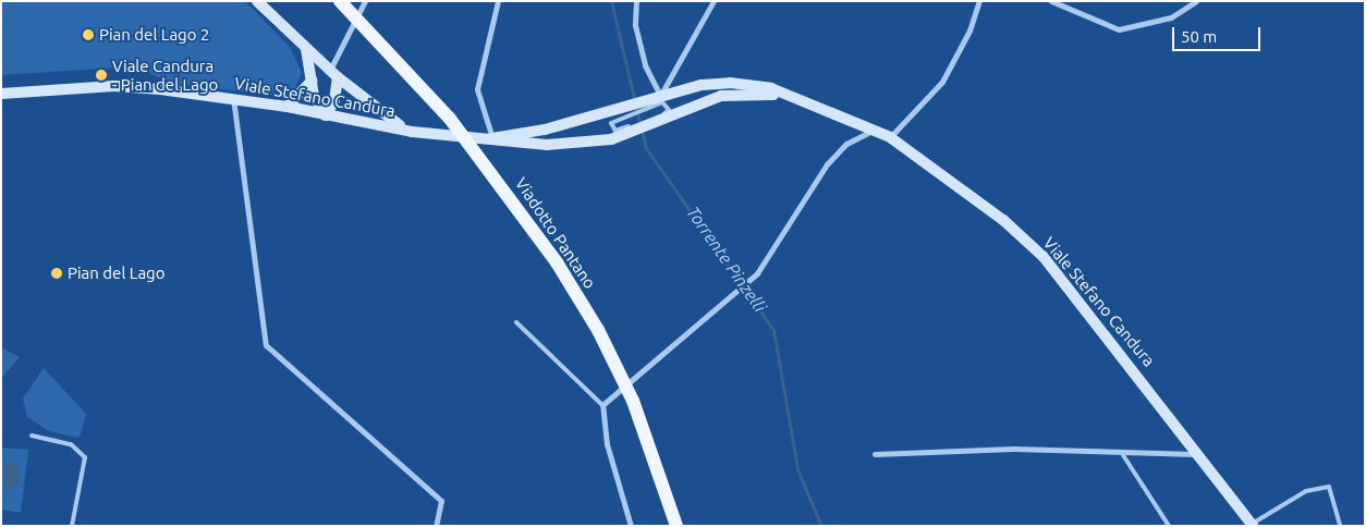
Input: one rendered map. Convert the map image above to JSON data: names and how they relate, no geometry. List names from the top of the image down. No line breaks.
{"streets":{"main road":["Viale Stefano Candura","Viadotto Pantano"]},"water":["Torrente Pinzelli"],"places":["Pian del Lago 2","Viale Candura - Pian del Lago","Pian del Lago"],"scale_bar":"50 m"}
